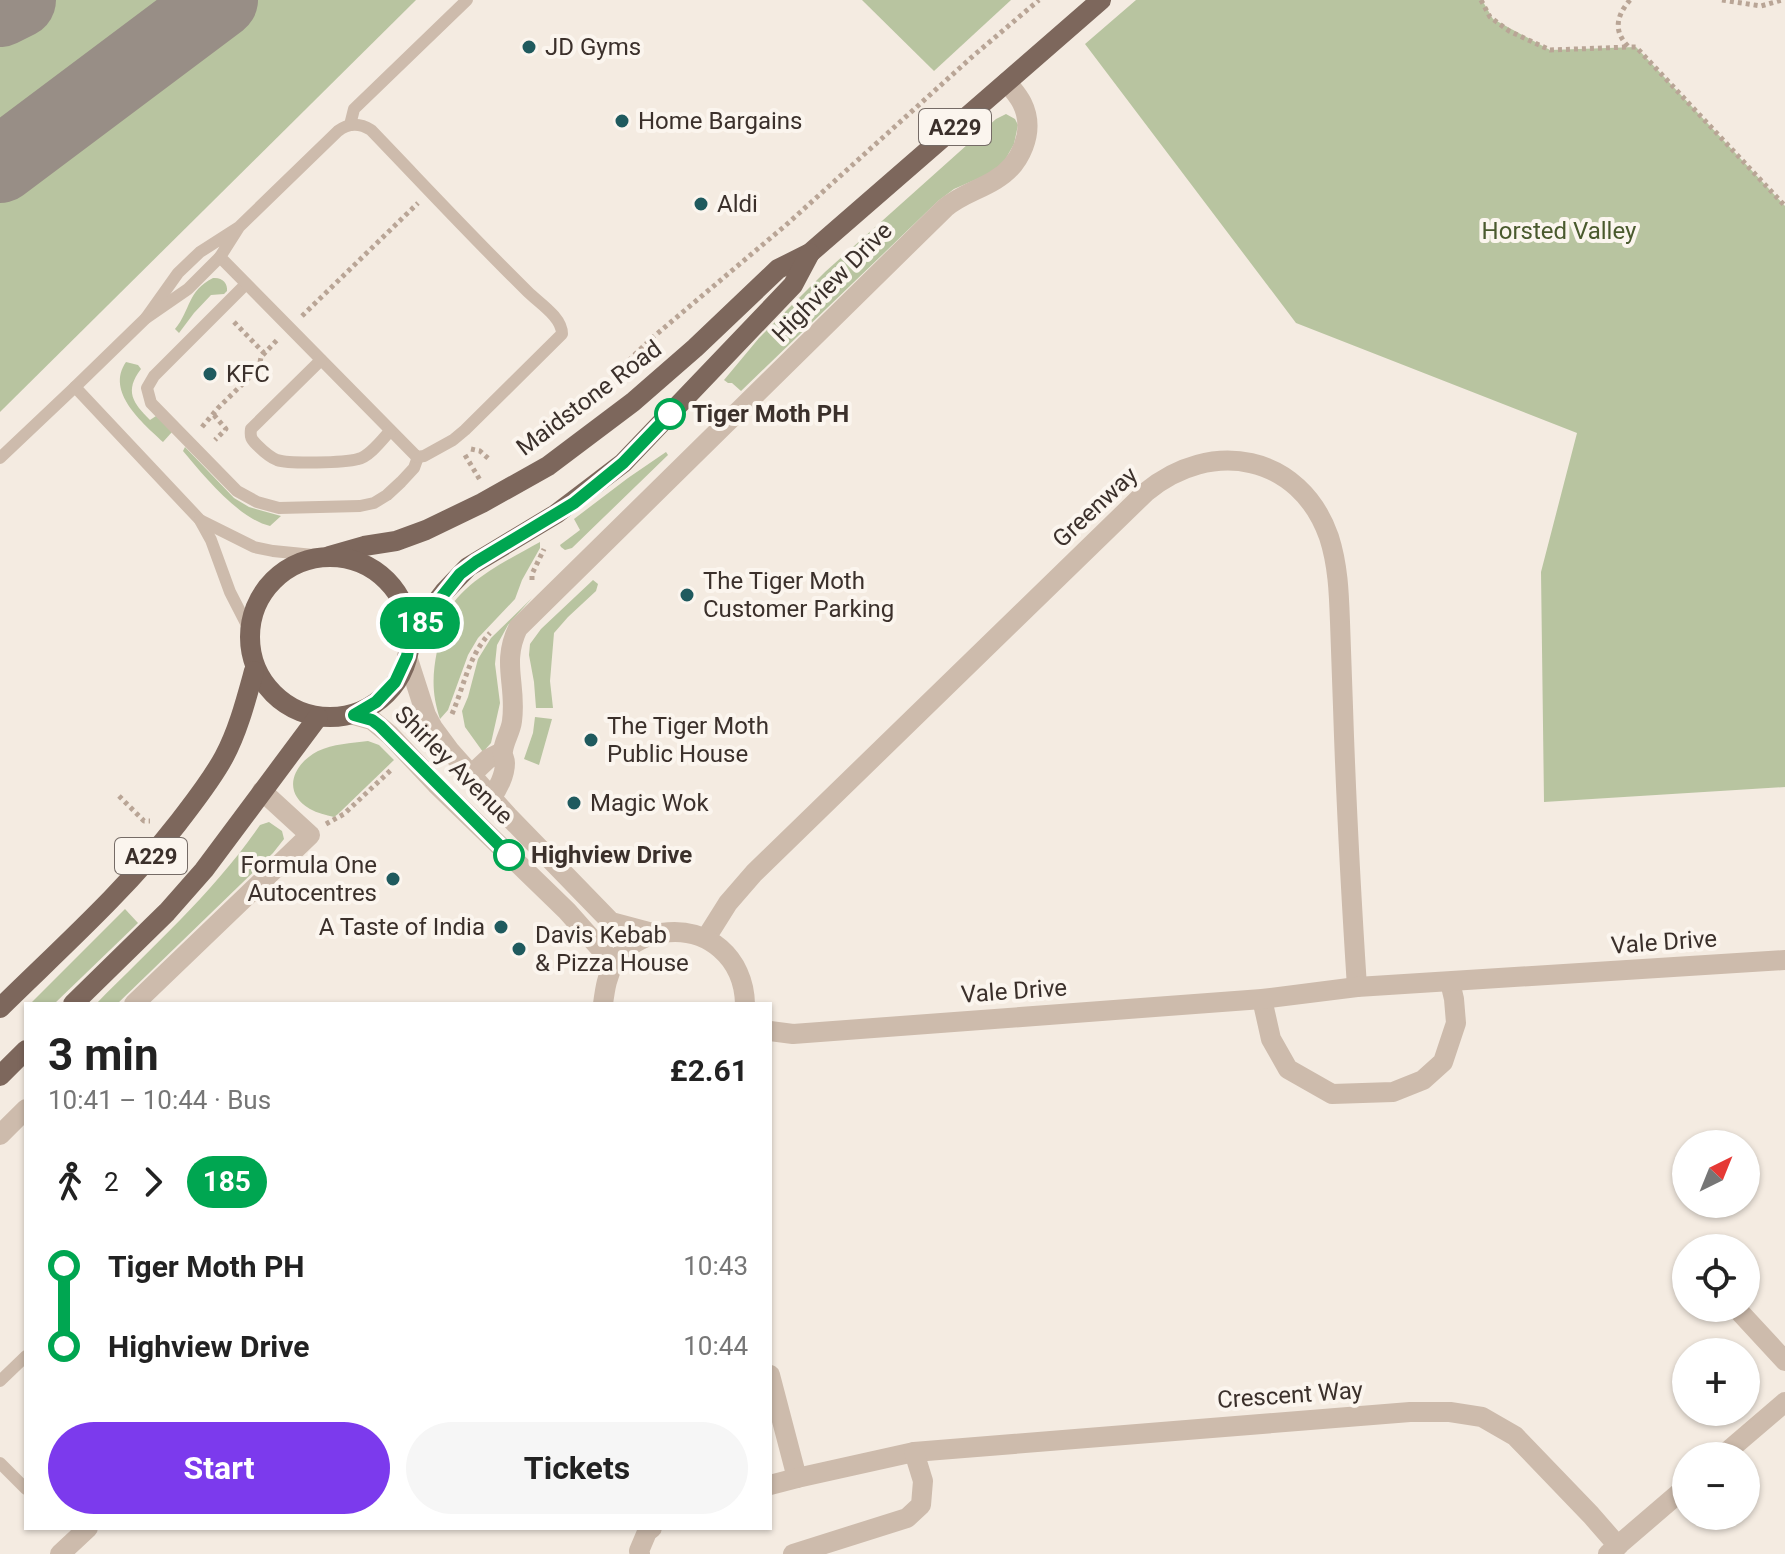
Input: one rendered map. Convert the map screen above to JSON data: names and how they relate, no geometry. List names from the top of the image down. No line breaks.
{"streets":{"main road":["A229","Maidstone Road"],"street":["Highview Drive","Greenway","Shirley Avenue","Vale Drive","Crescent Way"]},"crossings":[["A229","Maidstone Road"],["A229","Shirley Avenue"],["Highview Drive","Maidstone Road"],["Highview Drive","Shirley Avenue"],["Maidstone Road","Shirley Avenue"],["Greenway","Shirley Avenue"],["Greenway","Vale Drive"]],"parks":["Horsted Valley"],"places":["JD Gyms","Home Bargains","Aldi","KFC","Tiger Moth PH","The Tiger Moth Customer Parking","The Tiger Moth Public House","Magic Wok","Highview Drive","Formula One Autocentres","A Taste of India","Davis Kebab & Pizza House"],"lines":["bus line 185"],"north":"top right","page":{"on_map":"185","heading":["3 min","10:41 – 10:44 · Bus","£2.61"],"map_buttons":["+","−"],"legs":["2","185"],"list":[{"name":"Tiger Moth PH","value":"10:43"},{"name":"Highview Drive","value":"10:44"}],"buttons":["Start","Tickets"]}}
